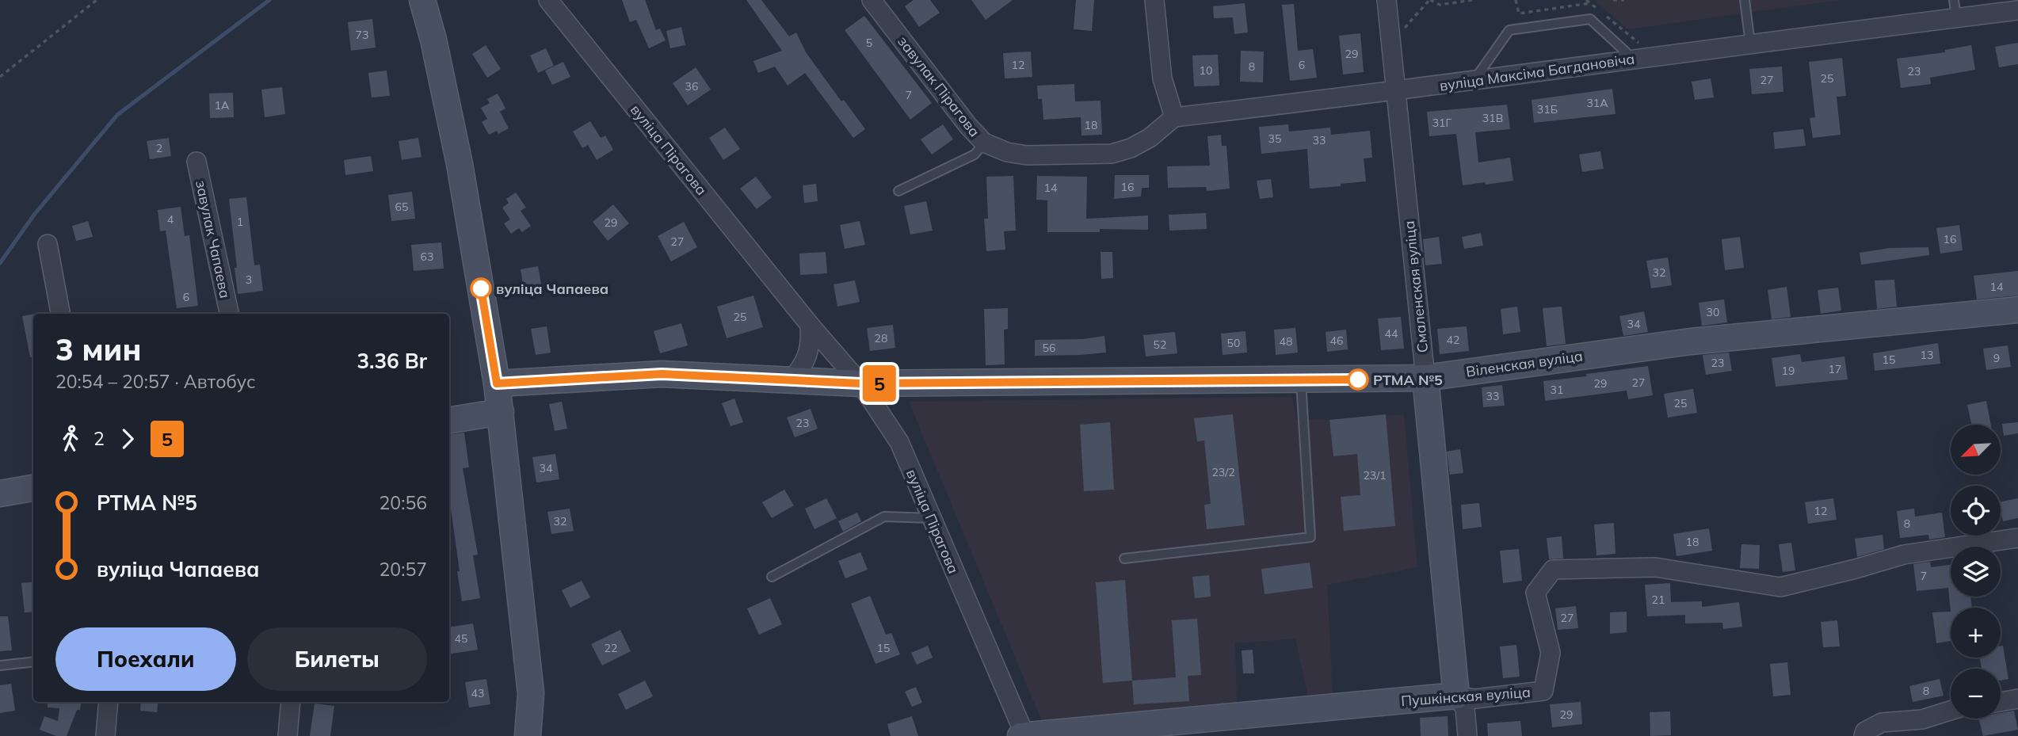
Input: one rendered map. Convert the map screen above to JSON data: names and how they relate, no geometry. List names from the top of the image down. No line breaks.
{"streets":{"street":["вуліца Максіма Багдановіча","завулак Пірагова","вуліца Пірагова","завулак Чапаева","Смаленская вуліца","Віленская вуліца","Пушкінская вуліца"]},"crossings":[["вуліца Максіма Багдановіча","завулак Пірагова"],["вуліца Максіма Багдановіча","Смаленская вуліца"],["вуліца Пірагова","Віленская вуліца"],["вуліца Пірагова","Пушкінская вуліца"],["Смаленская вуліца","Віленская вуліца"],["Смаленская вуліца","Пушкінская вуліца"]],"places":["вуліца Чапаева","РТМА №5"],"lines":["bus line 5"],"house_numbers":["73","5","29","12","6","8","10","23","25","27","36","7","31А","1А","31Б","31В","31Г","18","35","33","2","16","14","65","4","1","29","16","27","63","32","3","14","6","30","25","34","44","28","42","46","48","50","52","56","13","9","15","23","17","19","27","29","31","33","25","23","34","23/2","23/1","12","32","8","18","7","21","27","45","22","15","8","43","29"],"north":"bottom left","page":{"on_map":"5","heading":["3 мин","20:54 – 20:57 · Автобус","3.36 Br"],"legs":["2","5"],"map_buttons":["+","−"],"list":[{"name":"РТМА №5","value":"20:56"},{"name":"вуліца Чапаева","value":"20:57"}],"buttons":["Поехали","Билеты"]}}
